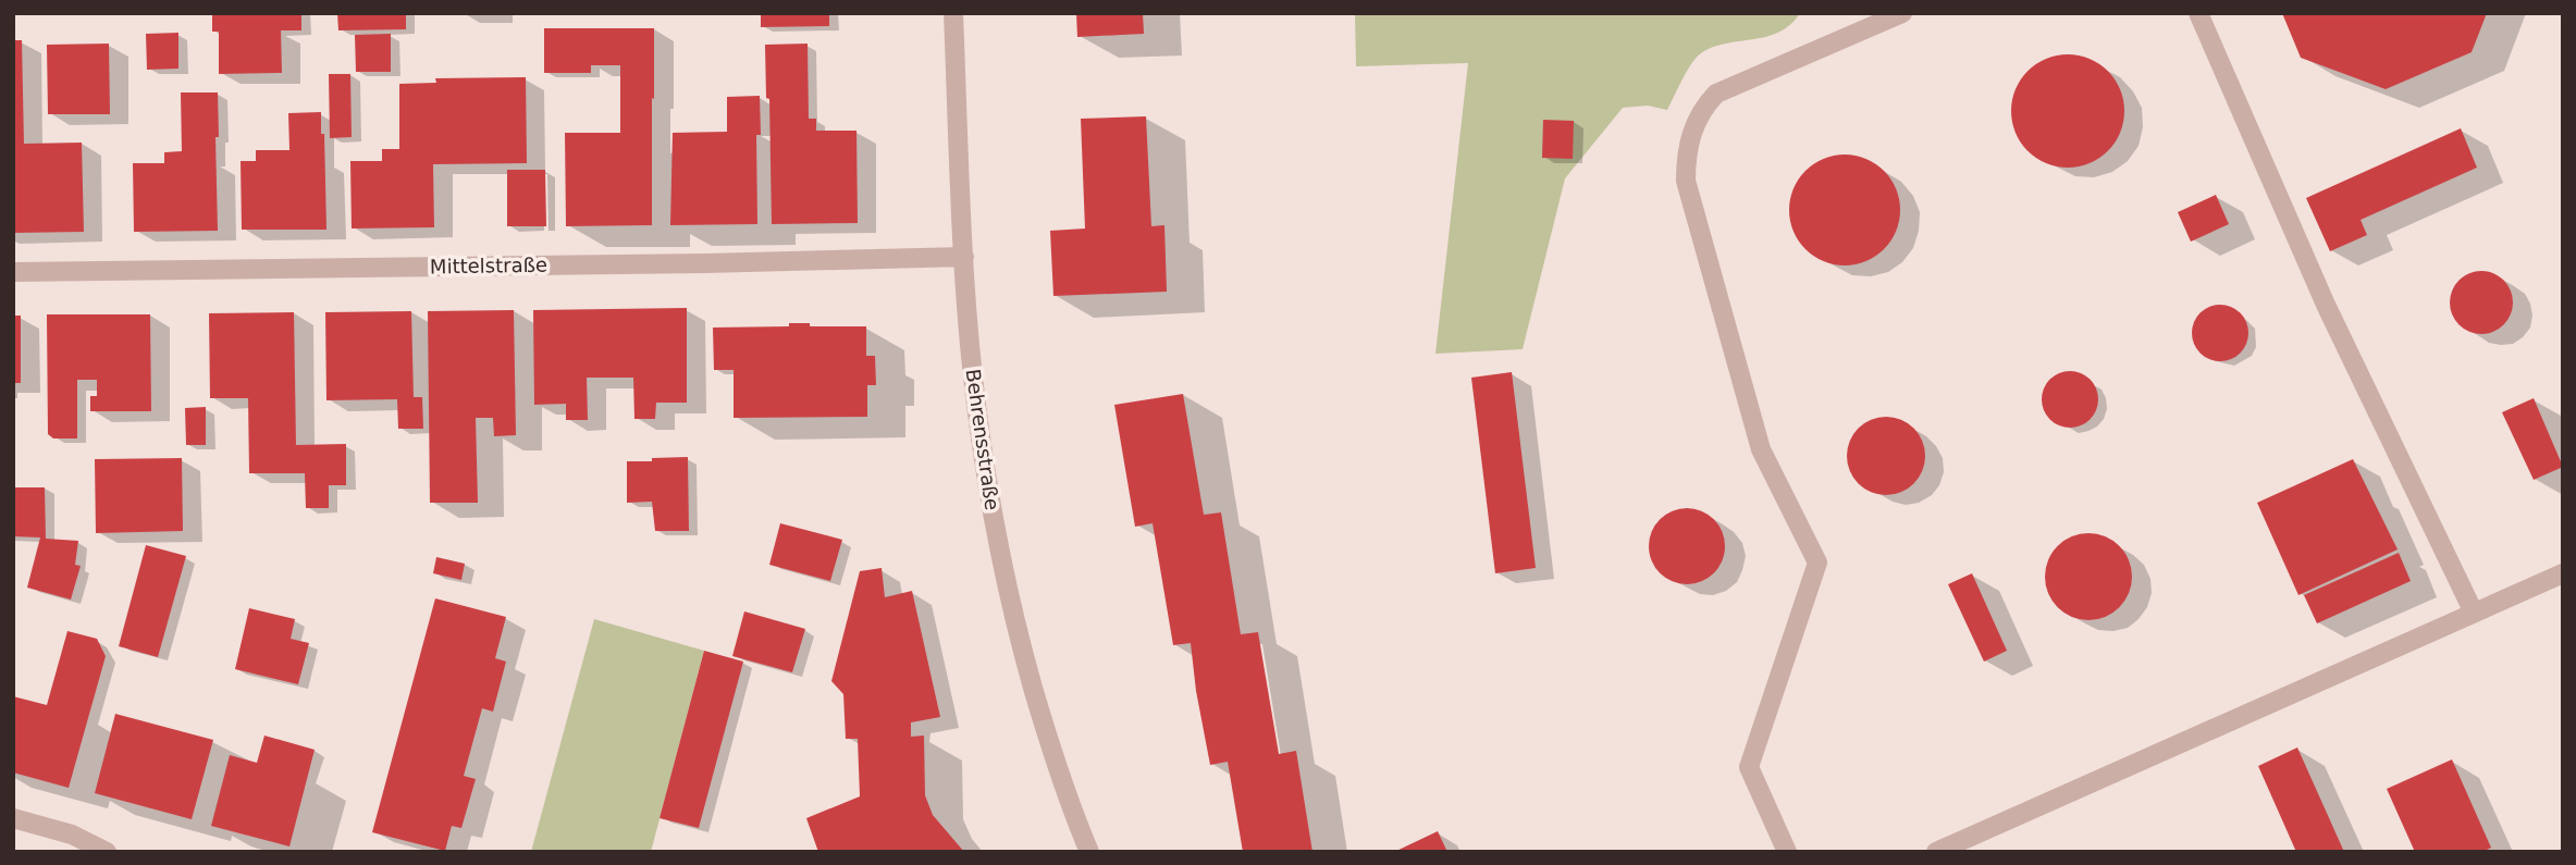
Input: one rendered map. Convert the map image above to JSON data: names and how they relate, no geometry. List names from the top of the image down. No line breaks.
{"streets":{"street":["Mittelstraße","Behrensstraße"]},"crossings":[["Mittelstraße","Behrensstraße"]]}
